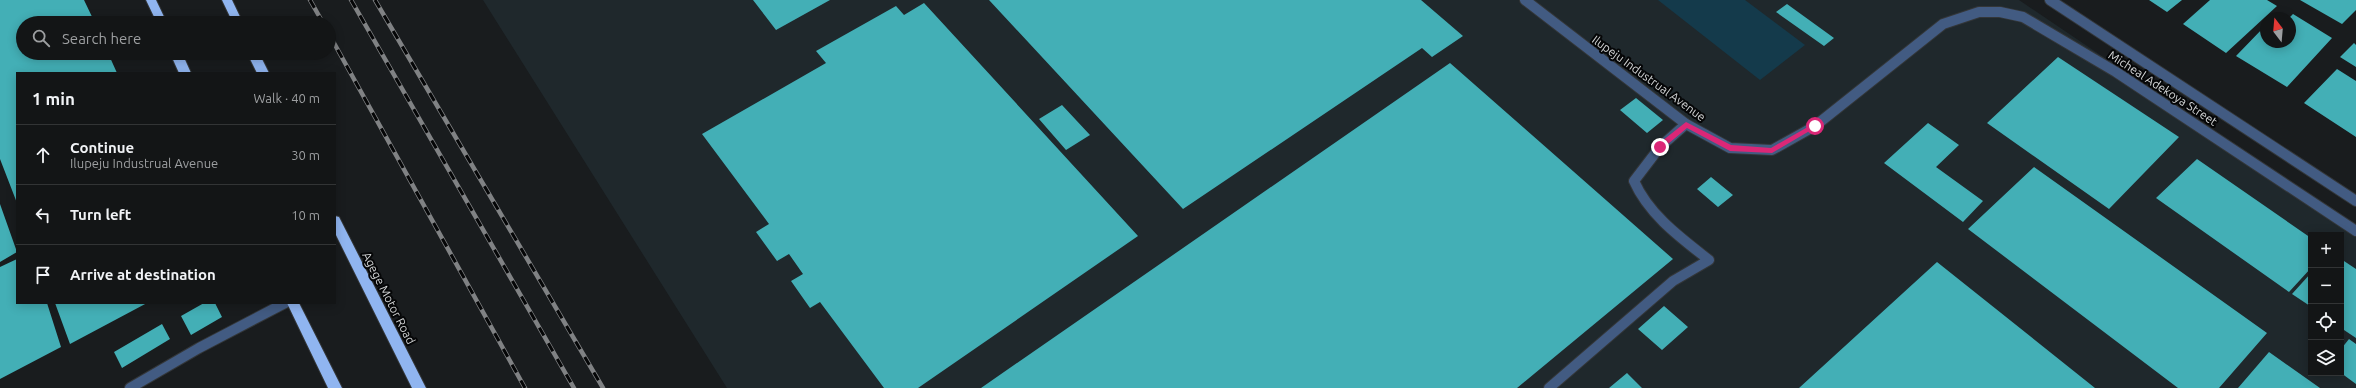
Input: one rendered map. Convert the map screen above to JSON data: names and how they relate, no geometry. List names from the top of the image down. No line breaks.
{"streets":{"highway":["Agege Motor Road"],"street":["Ilupeju Industrual Avenue","Micheal Adekoya Street"]},"crossings":[["Ilupeju Industrual Avenue","Micheal Adekoya Street"]],"north":"top","page":{"search":"Search here","heading":["1 min","Walk · 40 m"],"list":[["Continue","Ilupeju Industrual Avenue","30 m"],["Turn left","10 m"],"Arrive at destination"],"map_buttons":["+","−"]}}
